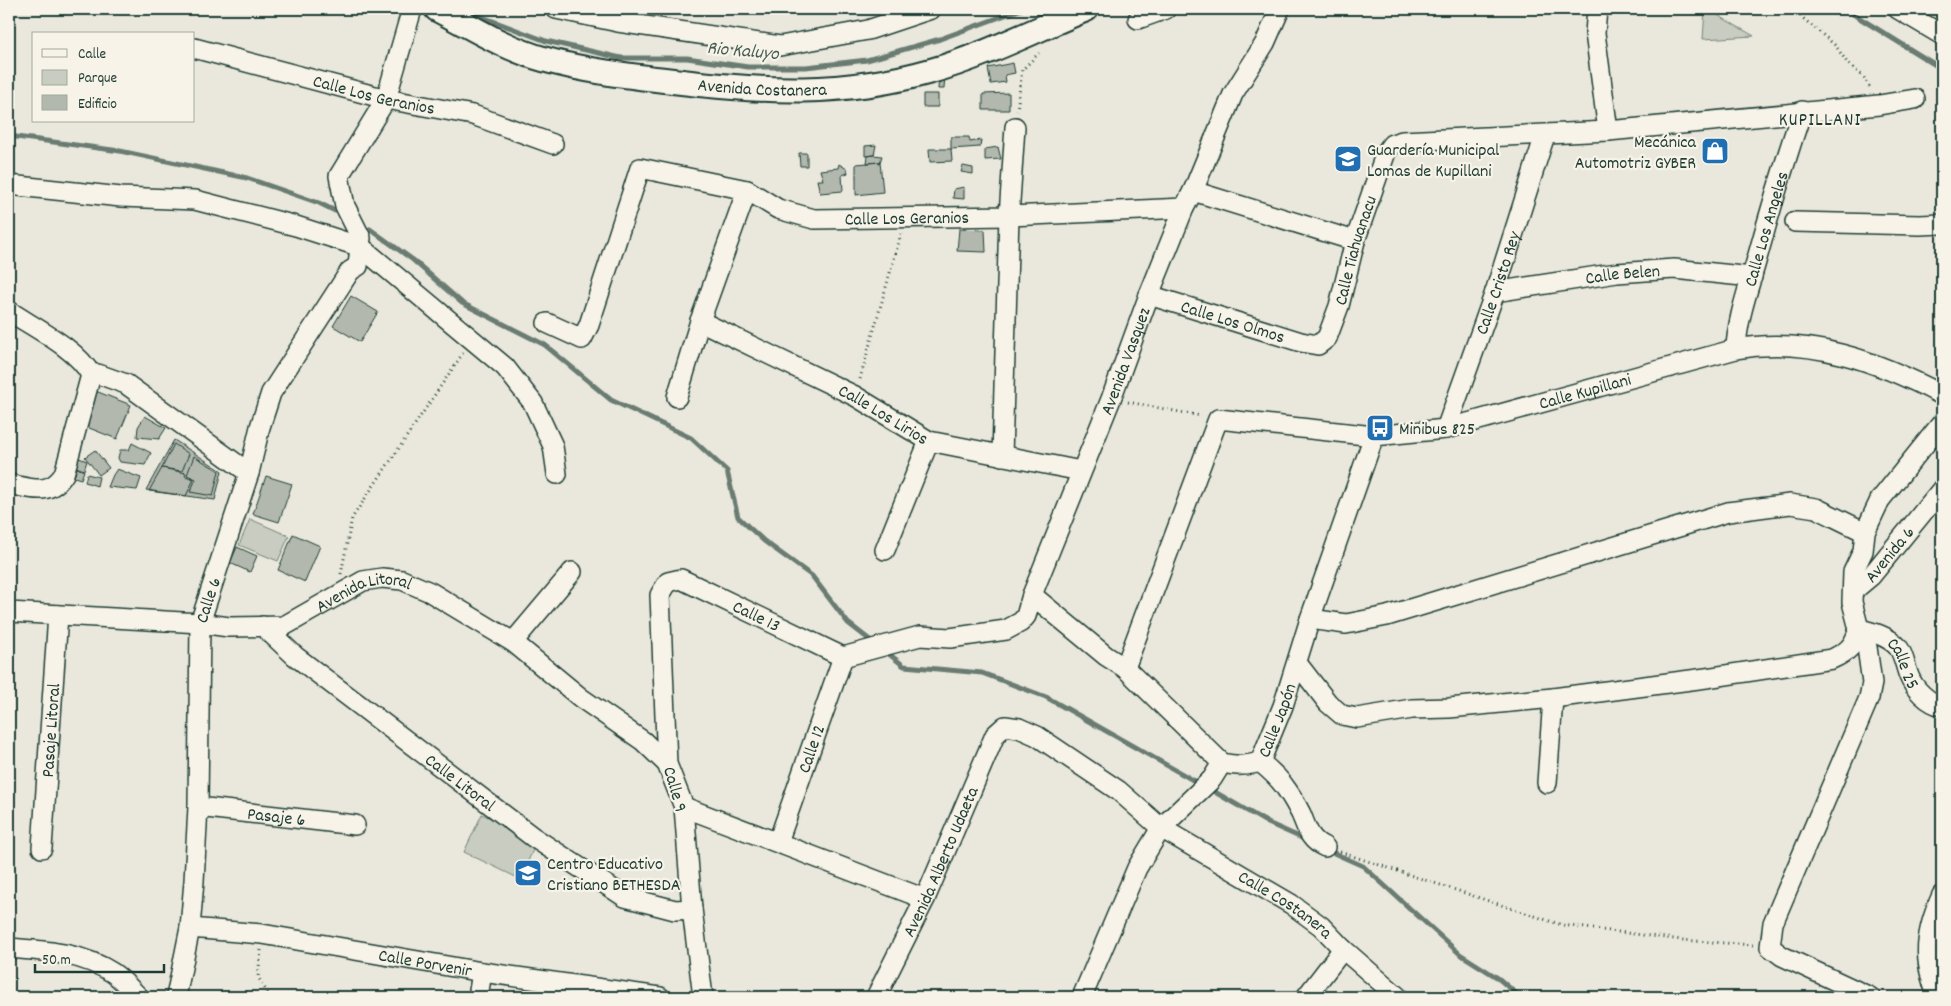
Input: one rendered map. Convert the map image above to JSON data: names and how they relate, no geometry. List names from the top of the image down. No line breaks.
{"streets":{"main road":["Avenida Costanera"],"street":["Calle Los Geranios","Calle Los Angeles","Calle Tiahuanacu","Calle Belen","Calle Cristo Rey","Calle Los Olmos","Avenida Vasquez","Calle Kupillani","Calle Los Lirios","Avenida 6","Calle 6","Avenida Litoral","Calle 13","Calle 25","Calle Japón","Pasaje Litoral","Calle 12","Calle Litoral","Calle 9","Pasaje 6","Avenida Alberto Udaeta","Calle Costanera","Calle Porvenir"]},"crossings":[["Calle Los Geranios","Avenida Vasquez"],["Calle Los Angeles","Calle Tiahuanacu"],["Calle Los Angeles","Calle Belen"],["Calle Los Angeles","Calle Kupillani"],["Calle Tiahuanacu","Calle Cristo Rey"],["Calle Tiahuanacu","Calle Los Olmos"],["Calle Belen","Calle Cristo Rey"],["Calle Cristo Rey","Calle Kupillani"],["Calle Los Olmos","Avenida Vasquez"],["Avenida Vasquez","Calle Los Lirios"],["Avenida Vasquez","Calle 13"],["Avenida Vasquez","Calle 12"],["Calle Kupillani","Calle Japón"],["Calle 6","Avenida Litoral"],["Calle 6","Pasaje 6"],["Calle 6","Calle Porvenir"],["Avenida Litoral","Pasaje Litoral"],["Avenida Litoral","Calle Litoral"],["Avenida Litoral","Calle 9"],["Calle 13","Calle 12"],["Calle 13","Calle 9"],["Calle Litoral","Calle 9"],["Avenida Alberto Udaeta","Calle Costanera"]],"districts":["KUPILLANI"],"water":["Rio Kaluyo"],"places":{"shop":["Mecánica Automotriz GYBER"],"school or university":["Guardería Municipal Lomas de Kupillani","Centro Educativo Cristiano BETHESDA"],"bus stop":["Minibus 825"]},"legend":["Calle","Parque","Edificio"],"scale_bar":"50 m"}
